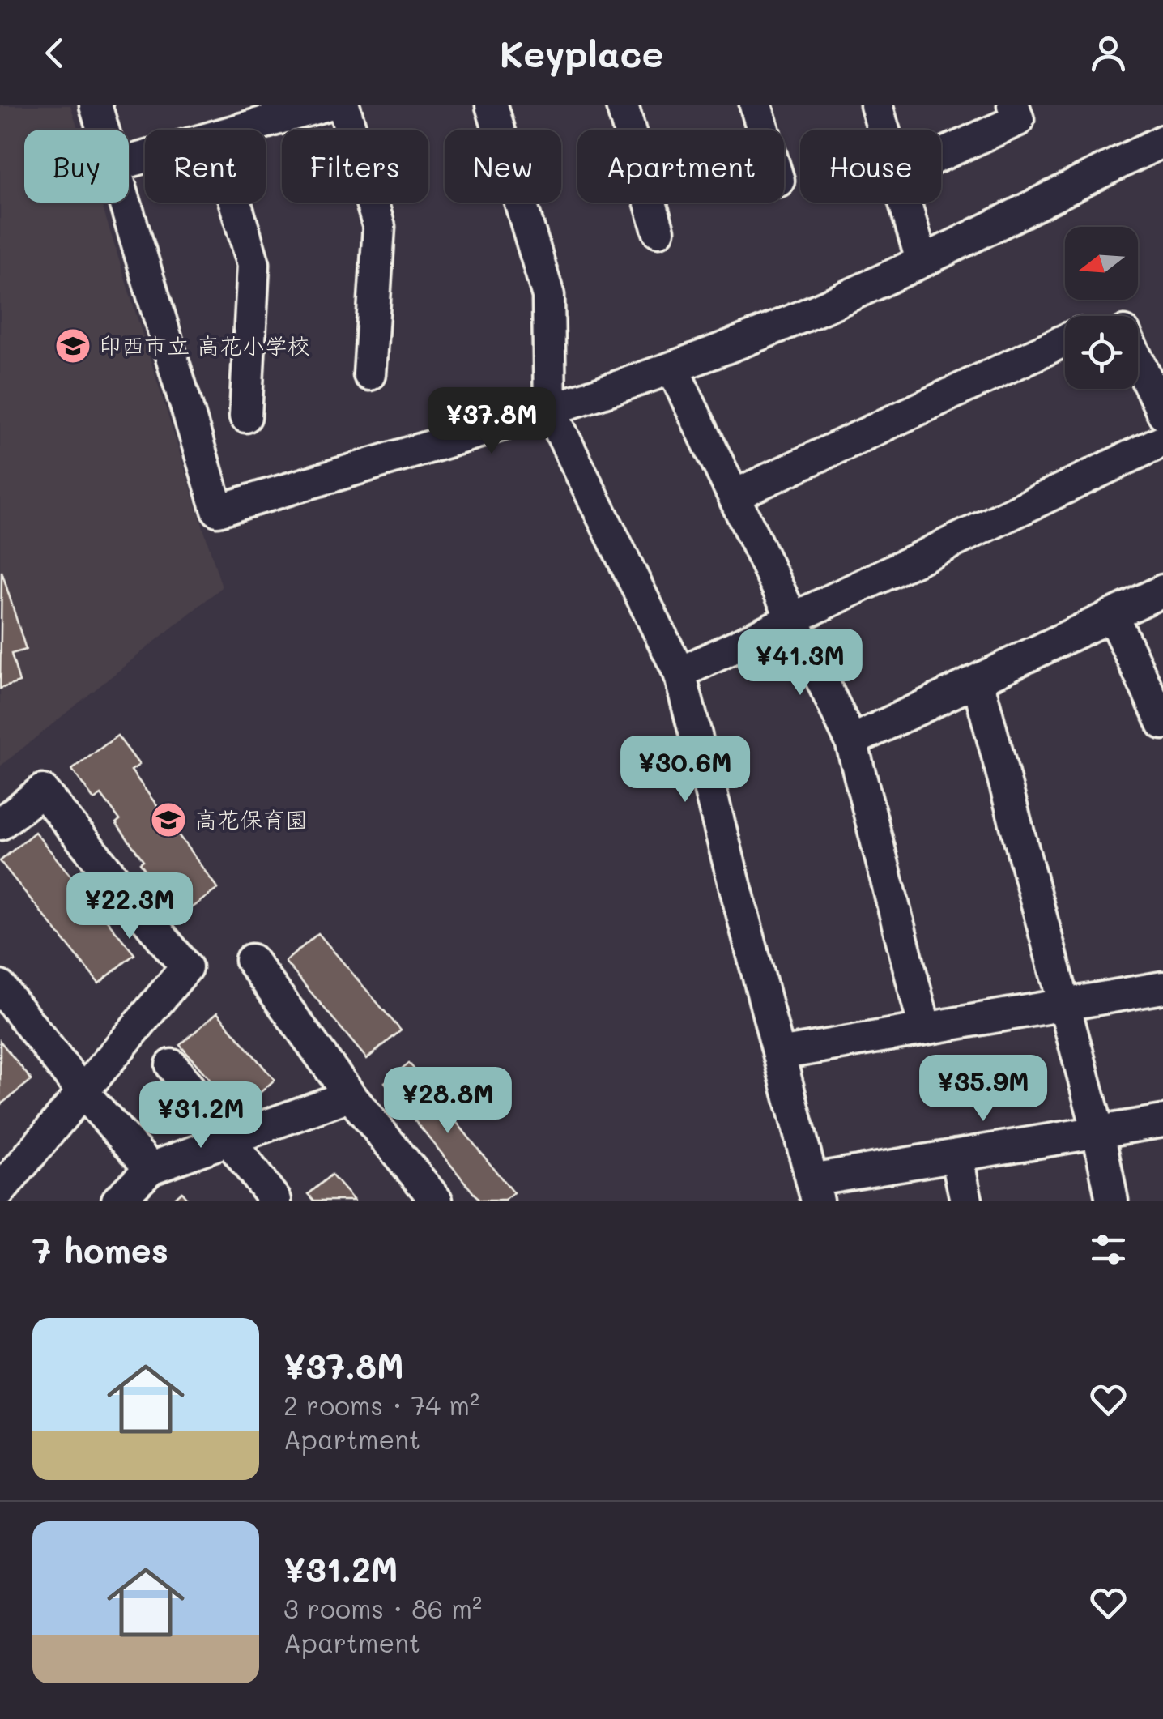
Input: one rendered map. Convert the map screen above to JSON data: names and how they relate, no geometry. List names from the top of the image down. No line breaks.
{"places":{"school or university":["印西市立 高花小学校","高花保育園"]},"north":"left","page":{"header":"Keyplace","chip":["Buy","Rent","Filters","New","Apartment","House"],"price":["¥37.8M","¥41.3M","¥30.6M","¥22.3M","¥35.9M","¥28.8M","¥31.2M"],"heading":"7 homes","list":[{"name":"¥37.8M","note":"2 rooms · 74 m² · Apartment"},{"name":"¥31.2M","note":"3 rooms · 86 m² · Apartment"}]}}
